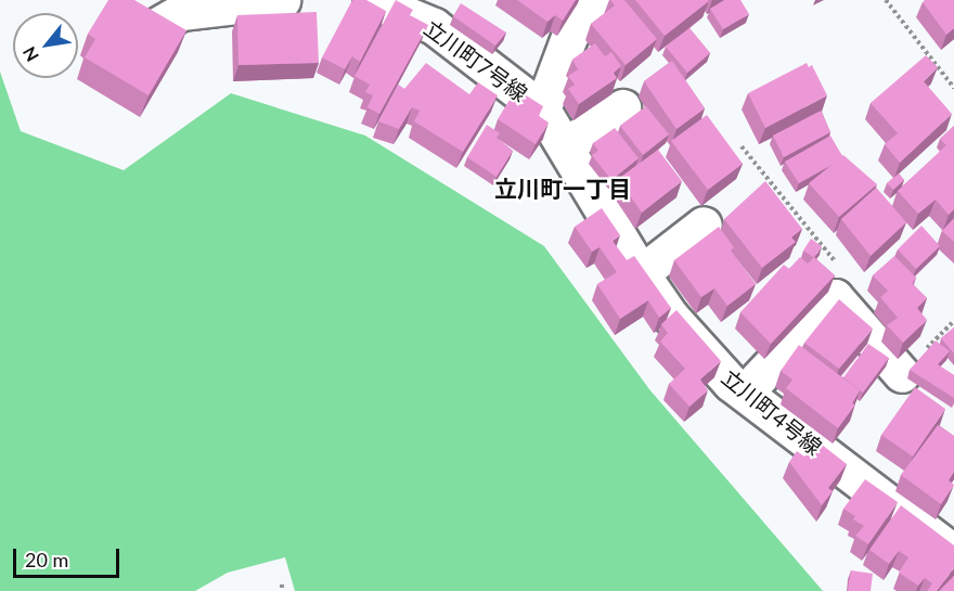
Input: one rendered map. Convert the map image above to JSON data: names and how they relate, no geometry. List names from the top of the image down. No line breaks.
{"streets":{"street":["立川町7号線","立川町4号線"]},"crossings":[["立川町7号線","立川町4号線"]],"districts":["立川町一丁目"],"scale_bar":"20 m","north":"bottom left"}
